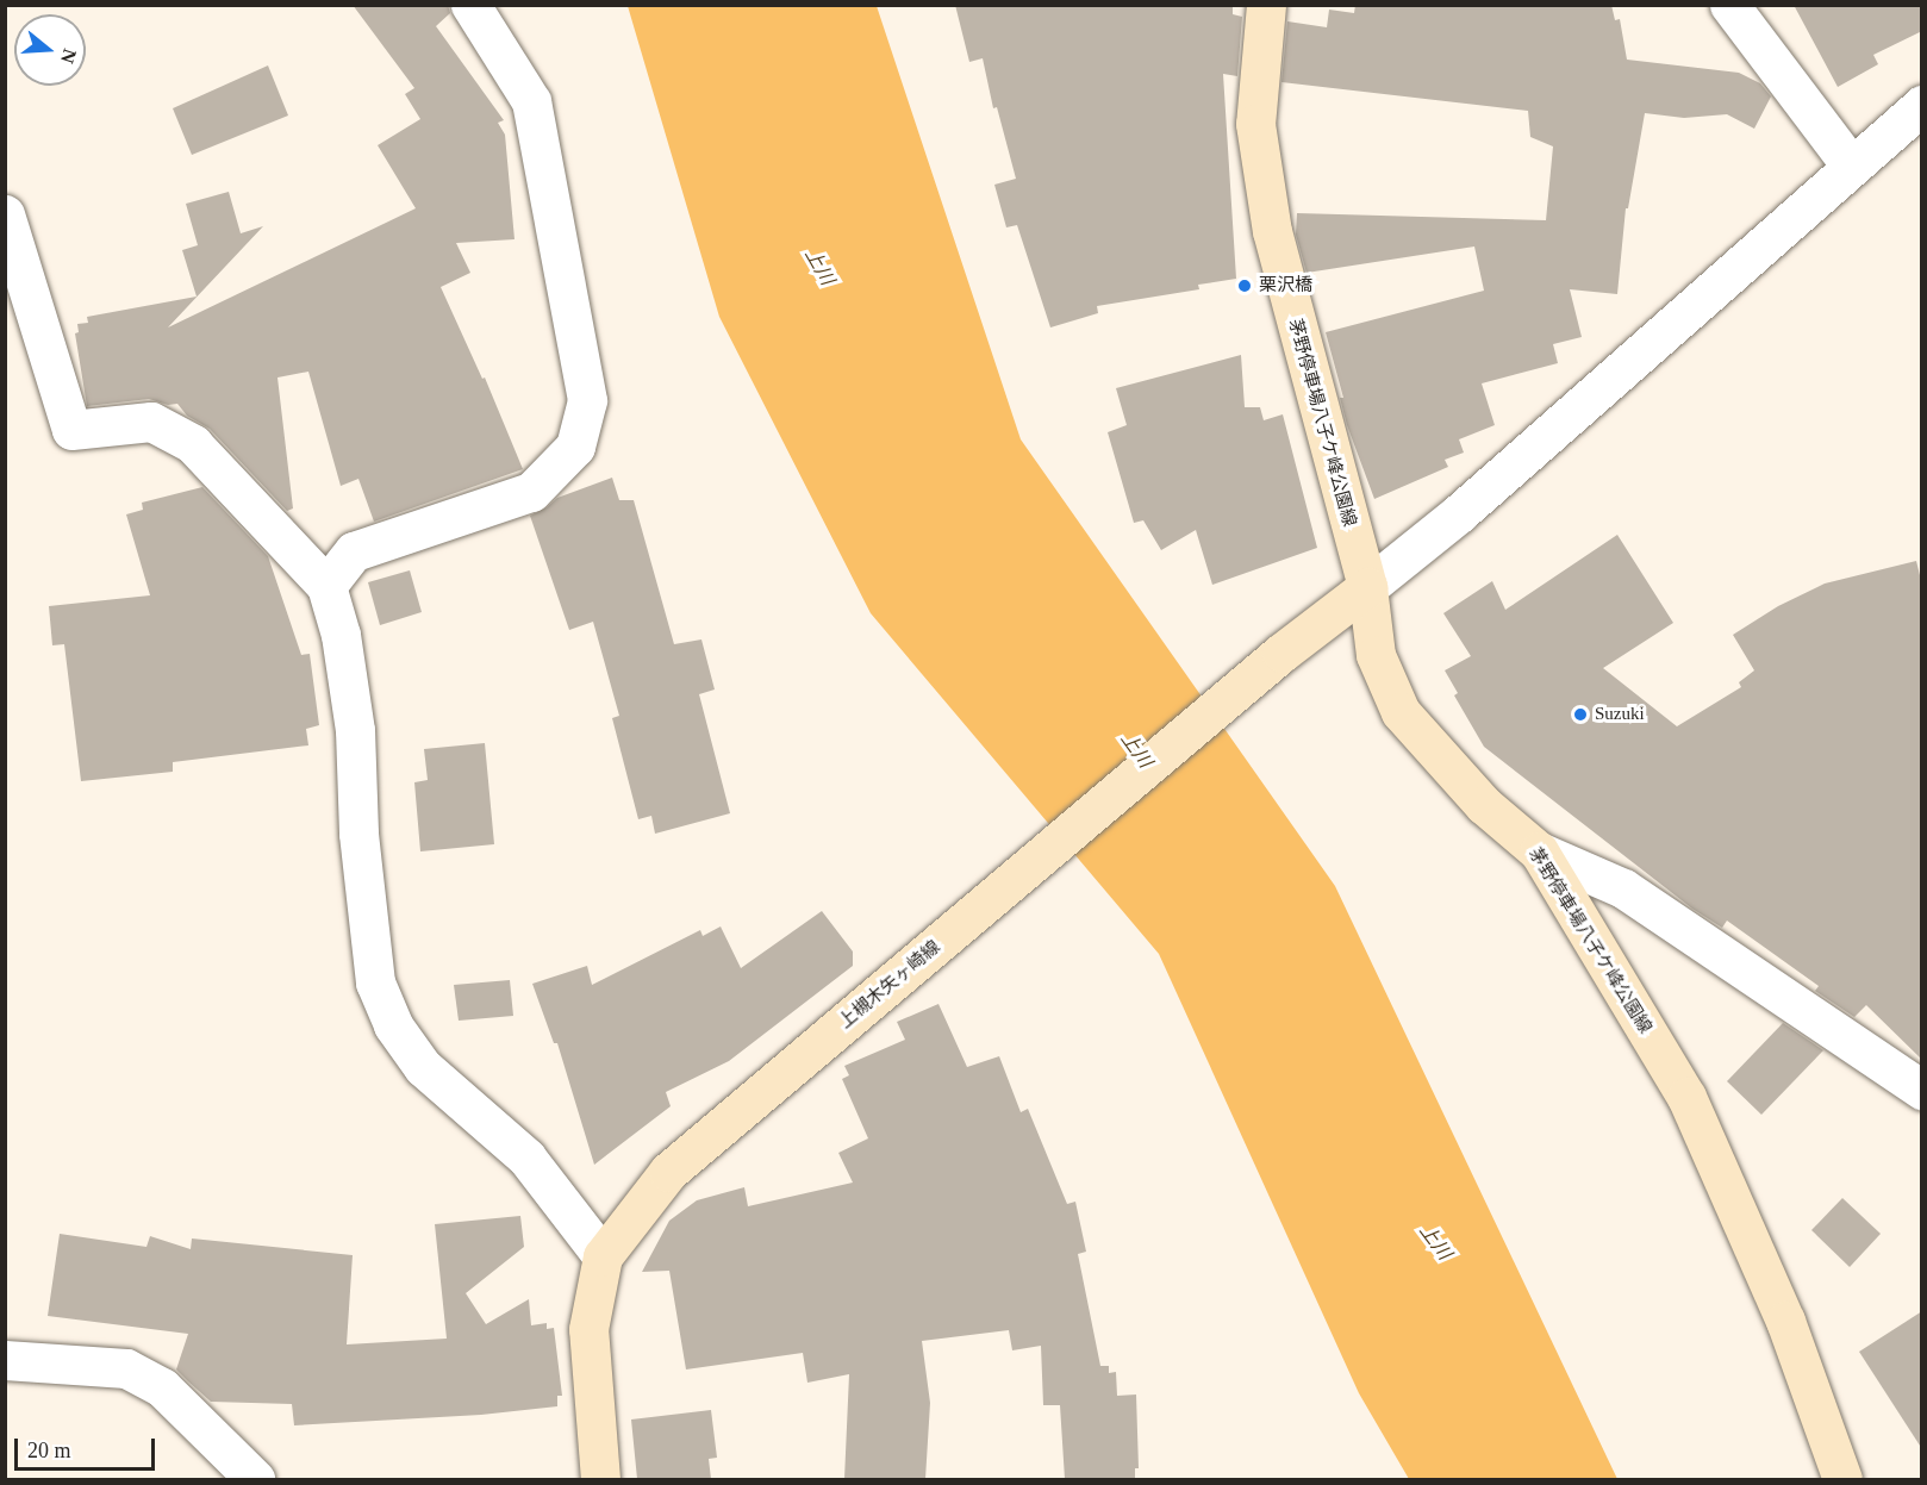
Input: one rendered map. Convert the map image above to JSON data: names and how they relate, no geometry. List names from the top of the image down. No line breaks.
{"streets":{"main road":["茅野停車場八子ケ峰公園線","上槻木矢ヶ崎線"]},"crossings":[["茅野停車場八子ケ峰公園線","上槻木矢ヶ崎線"]],"water":["上川"],"places":["栗沢橋","Suzuki"],"scale_bar":"20 m","north":"right"}
